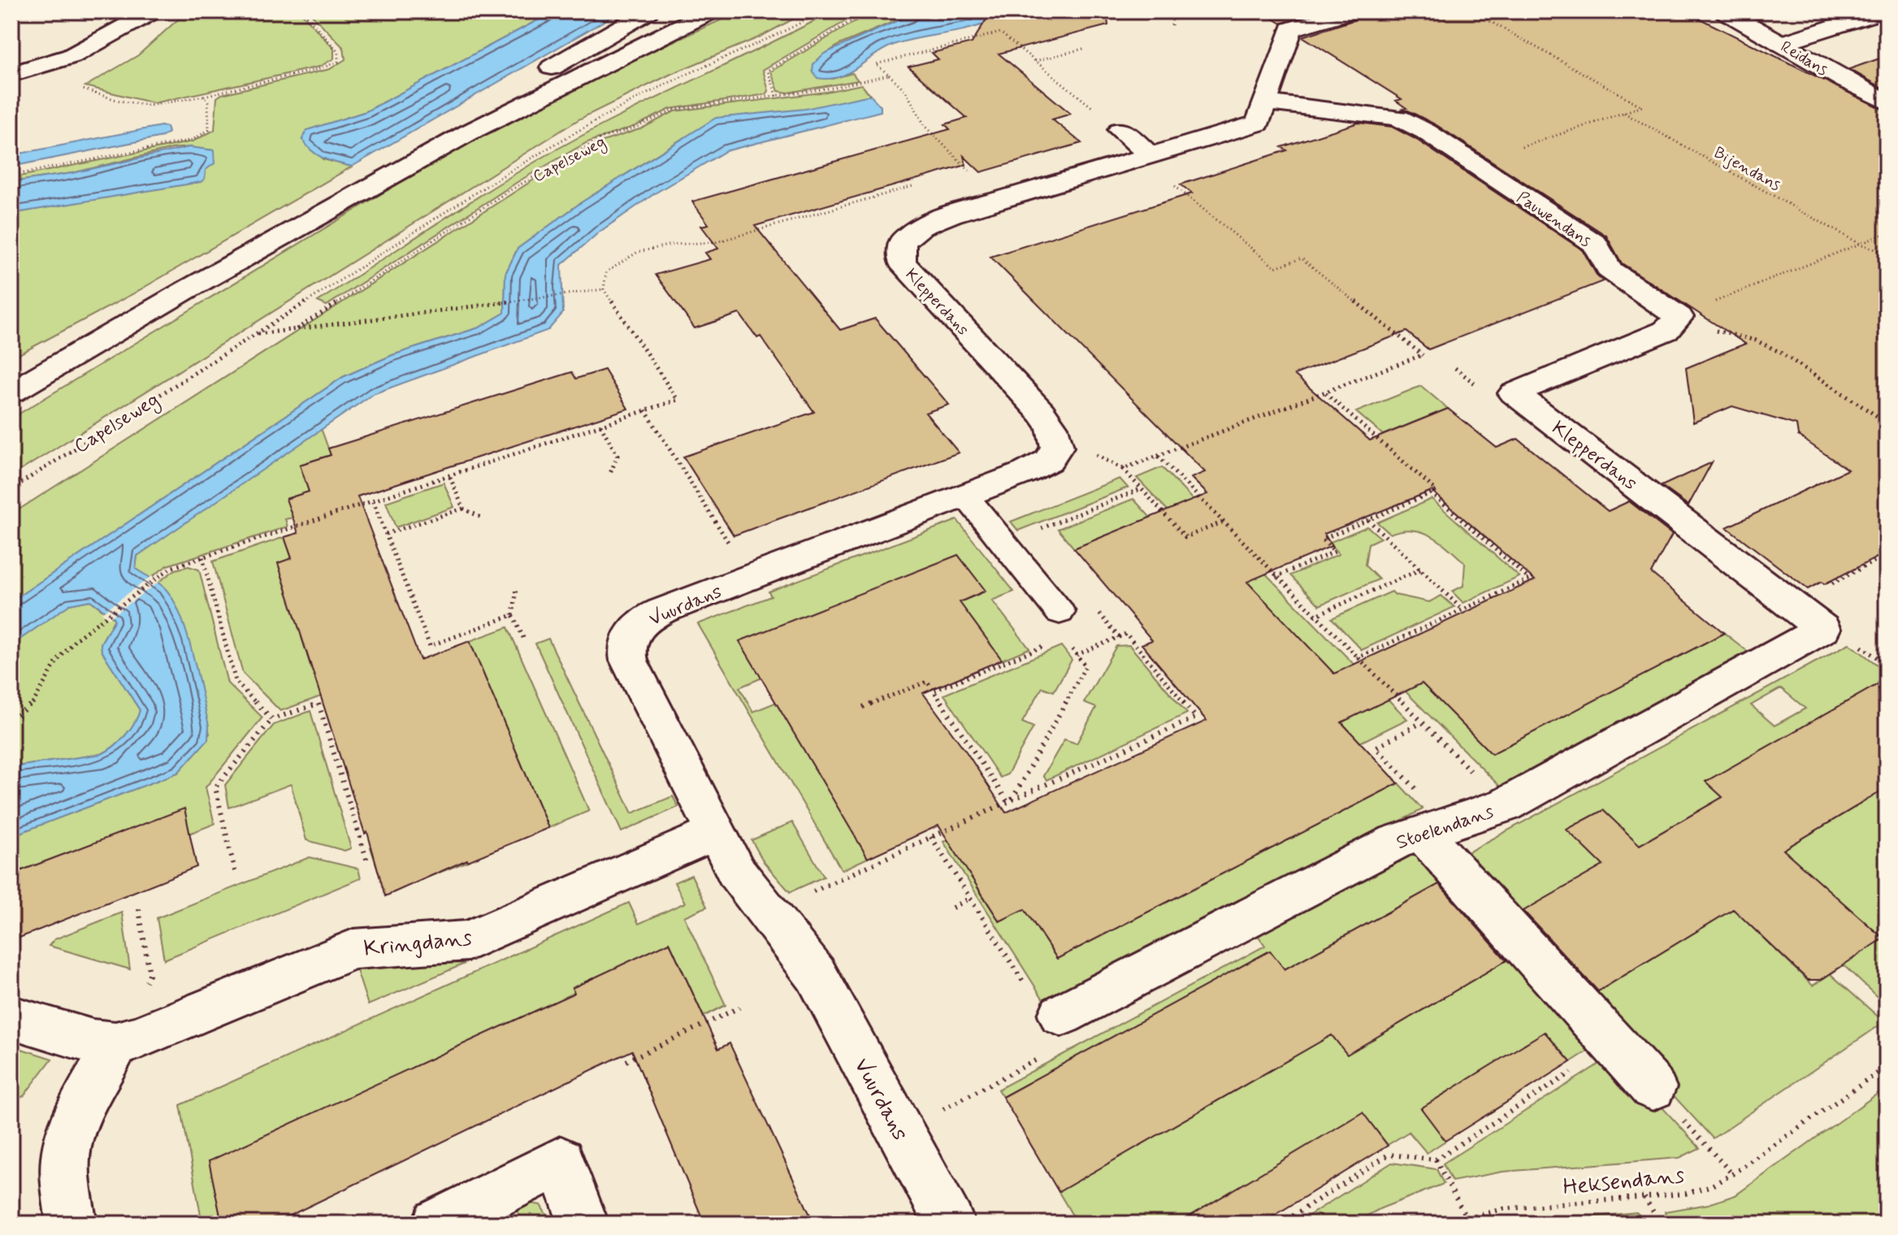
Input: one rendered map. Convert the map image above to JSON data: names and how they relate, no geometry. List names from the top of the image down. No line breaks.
{"streets":{"street":["Reidans","Pauwendans","Klepperdans","Vuurdans","Stoelendans","Kringdans"],"path":["Capelseweg","Bijendans","Heksendans"]},"crossings":[["Pauwendans","Klepperdans"],["Klepperdans","Vuurdans"],["Klepperdans","Stoelendans"],["Vuurdans","Kringdans"]]}
